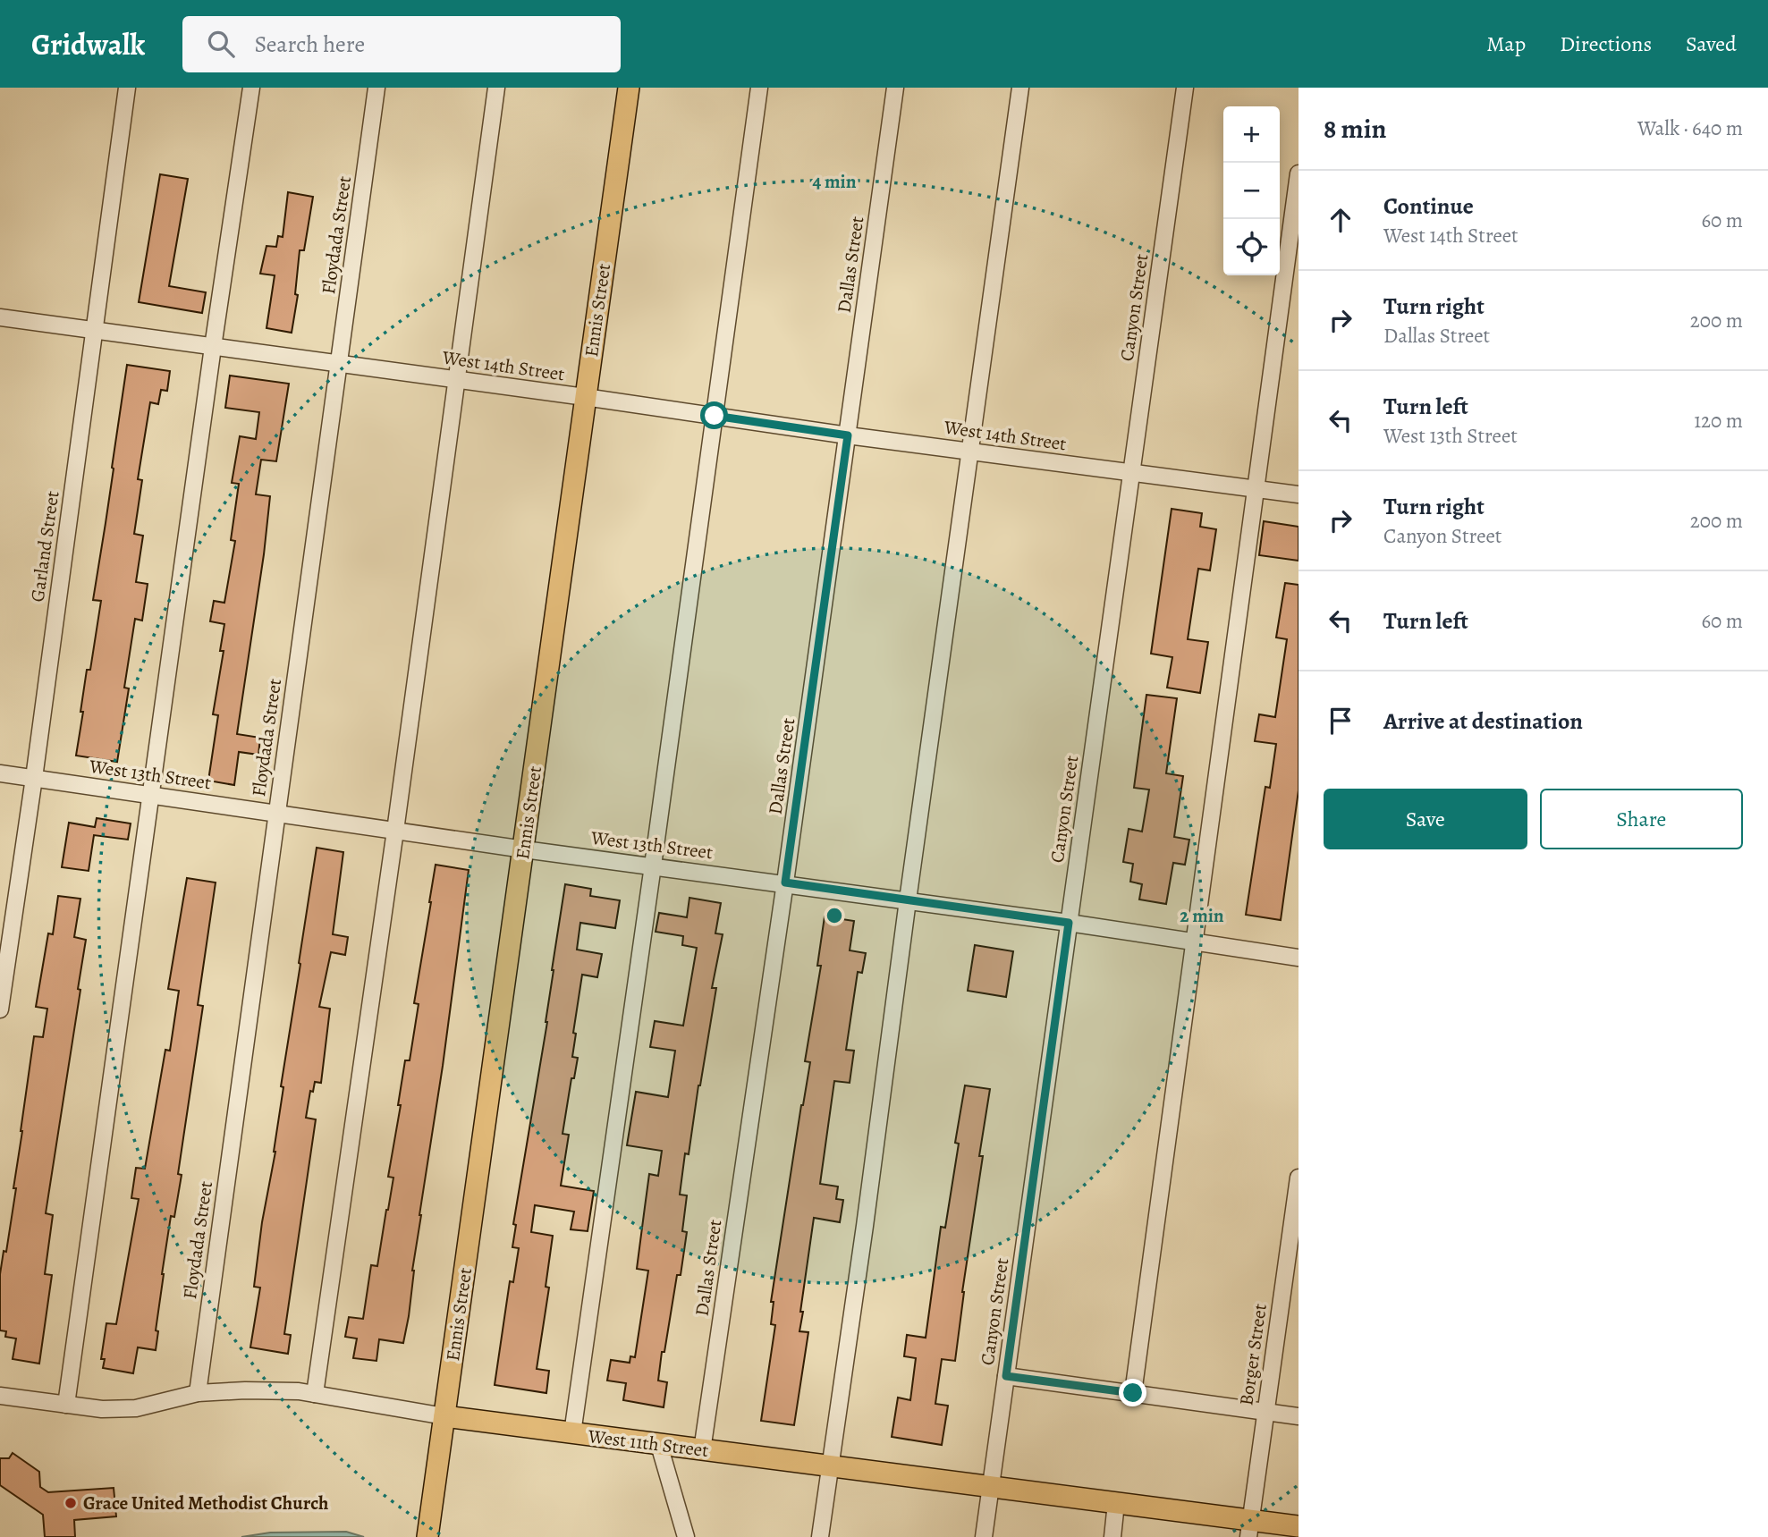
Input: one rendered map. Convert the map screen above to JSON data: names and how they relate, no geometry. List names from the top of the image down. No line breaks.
{"streets":{"main road":["Ennis Street","West 11th Street"],"street":["Floydada Street","Dallas Street","Canyon Street","West 14th Street","Garland Street","West 13th Street","Borger Street"]},"crossings":[["Floydada Street","West 14th Street"],["Floydada Street","West 13th Street"],["Floydada Street","West 11th Street"],["Dallas Street","West 14th Street"],["Dallas Street","West 13th Street"],["Dallas Street","West 11th Street"],["Canyon Street","West 14th Street"],["Canyon Street","West 13th Street"],["Canyon Street","West 11th Street"],["Ennis Street","West 14th Street"],["Ennis Street","West 13th Street"],["Ennis Street","West 11th Street"],["West 14th Street","Garland Street"],["Garland Street","West 13th Street"],["Borger Street","West 11th Street"]],"places":["Grace United Methodist Church"],"page":{"header":"Gridwalk","search":"Search here","nav":["Map","Directions","Saved"],"heading":["8 min","Walk · 640 m"],"map_buttons":["+","−"],"list":[["Continue","West 14th Street","60 m"],["Turn right","Dallas Street","200 m"],["Turn left","West 13th Street","120 m"],["Turn right","Canyon Street","200 m"],["Turn left","60 m"],"Arrive at destination"],"buttons":["Save","Share"]},"rings":["4 min","2 min"]}
